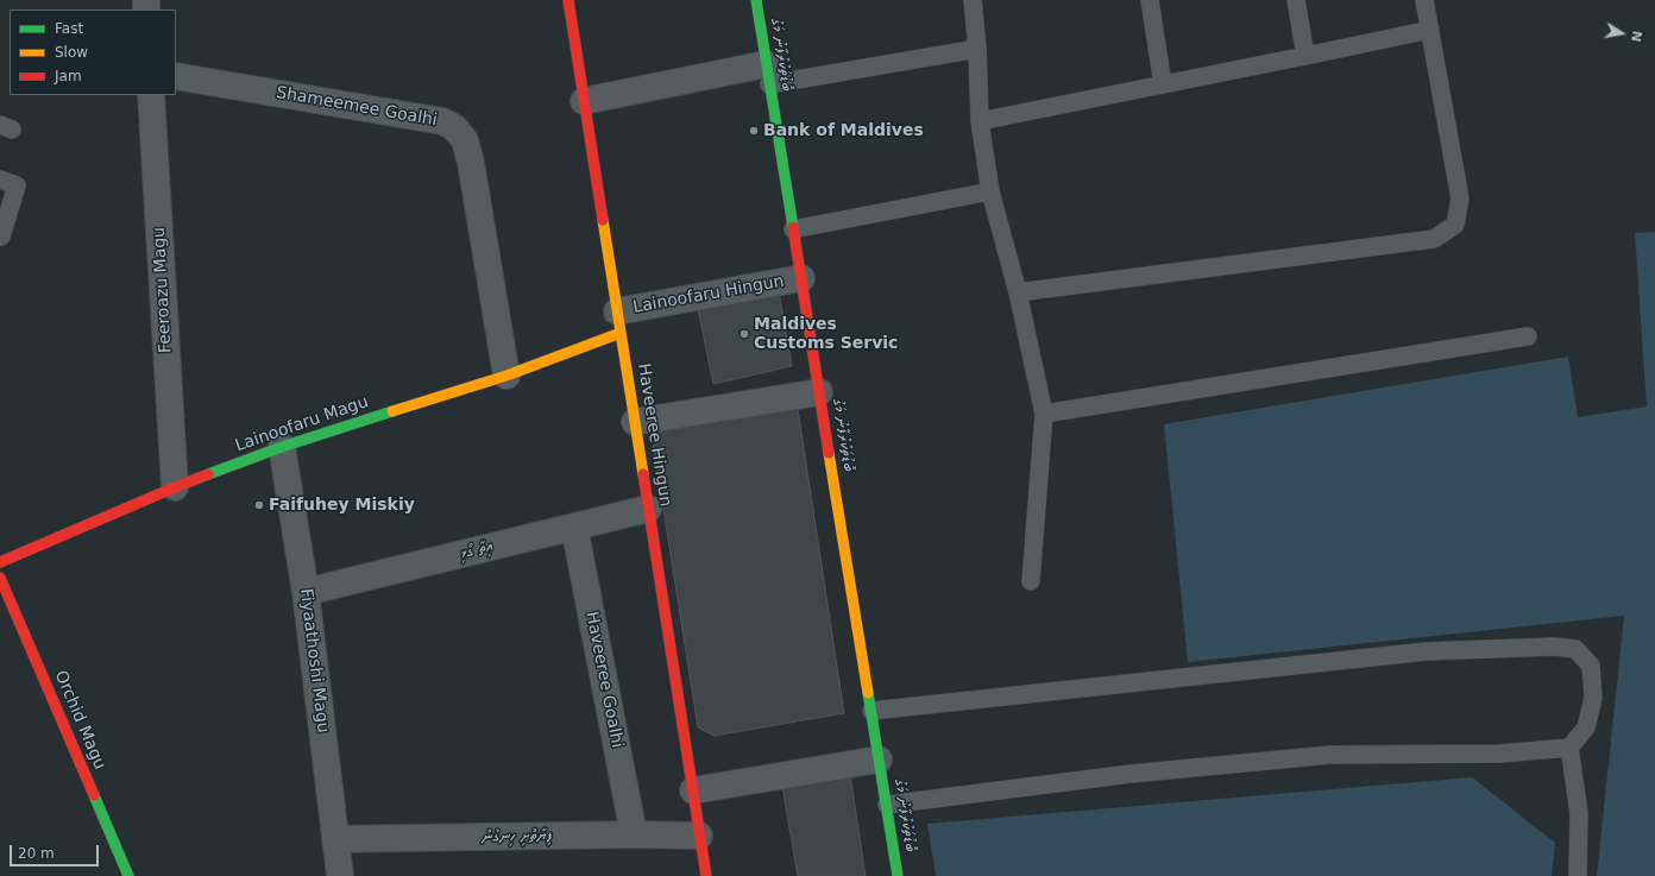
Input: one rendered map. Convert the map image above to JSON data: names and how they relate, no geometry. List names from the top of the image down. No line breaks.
{"streets":{"street":["ބޮޑުތަކުރުފާނު މަގު","Shameemee Goalhi","Feeroazu Magu","Lainoofaru Hingun","Lainoofaru Magu","Haveeree Hingun","އިތާ ގޯޅި","Fiyaathoshi Magu","Haveeree Goalhi","Orchid Magu","ފިޔާތޮށި ހިނގުން"]},"crossings":[["ބޮޑުތަކުރުފާނު މަގު","Lainoofaru Hingun"],["Shameemee Goalhi","Lainoofaru Magu"],["Feeroazu Magu","Lainoofaru Magu"],["Lainoofaru Hingun","Lainoofaru Magu"],["Lainoofaru Hingun","Haveeree Hingun"],["Lainoofaru Magu","Haveeree Hingun"],["Lainoofaru Magu","Fiyaathoshi Magu"],["Haveeree Hingun","އިތާ ގޯޅި"],["Haveeree Hingun","ފިޔާތޮށި ހިނގުން"],["އިތާ ގޯޅި","Fiyaathoshi Magu"],["އިތާ ގޯޅި","Haveeree Goalhi"],["Fiyaathoshi Magu","ފިޔާތޮށި ހިނގުން"],["Haveeree Goalhi","ފިޔާތޮށި ހިނގުން"]],"places":["Bank of Maldives","Maldives Customs Servic","Faifuhey Miskiy"],"legend":["Fast","Slow","Jam"],"scale_bar":"20 m","north":"right"}
